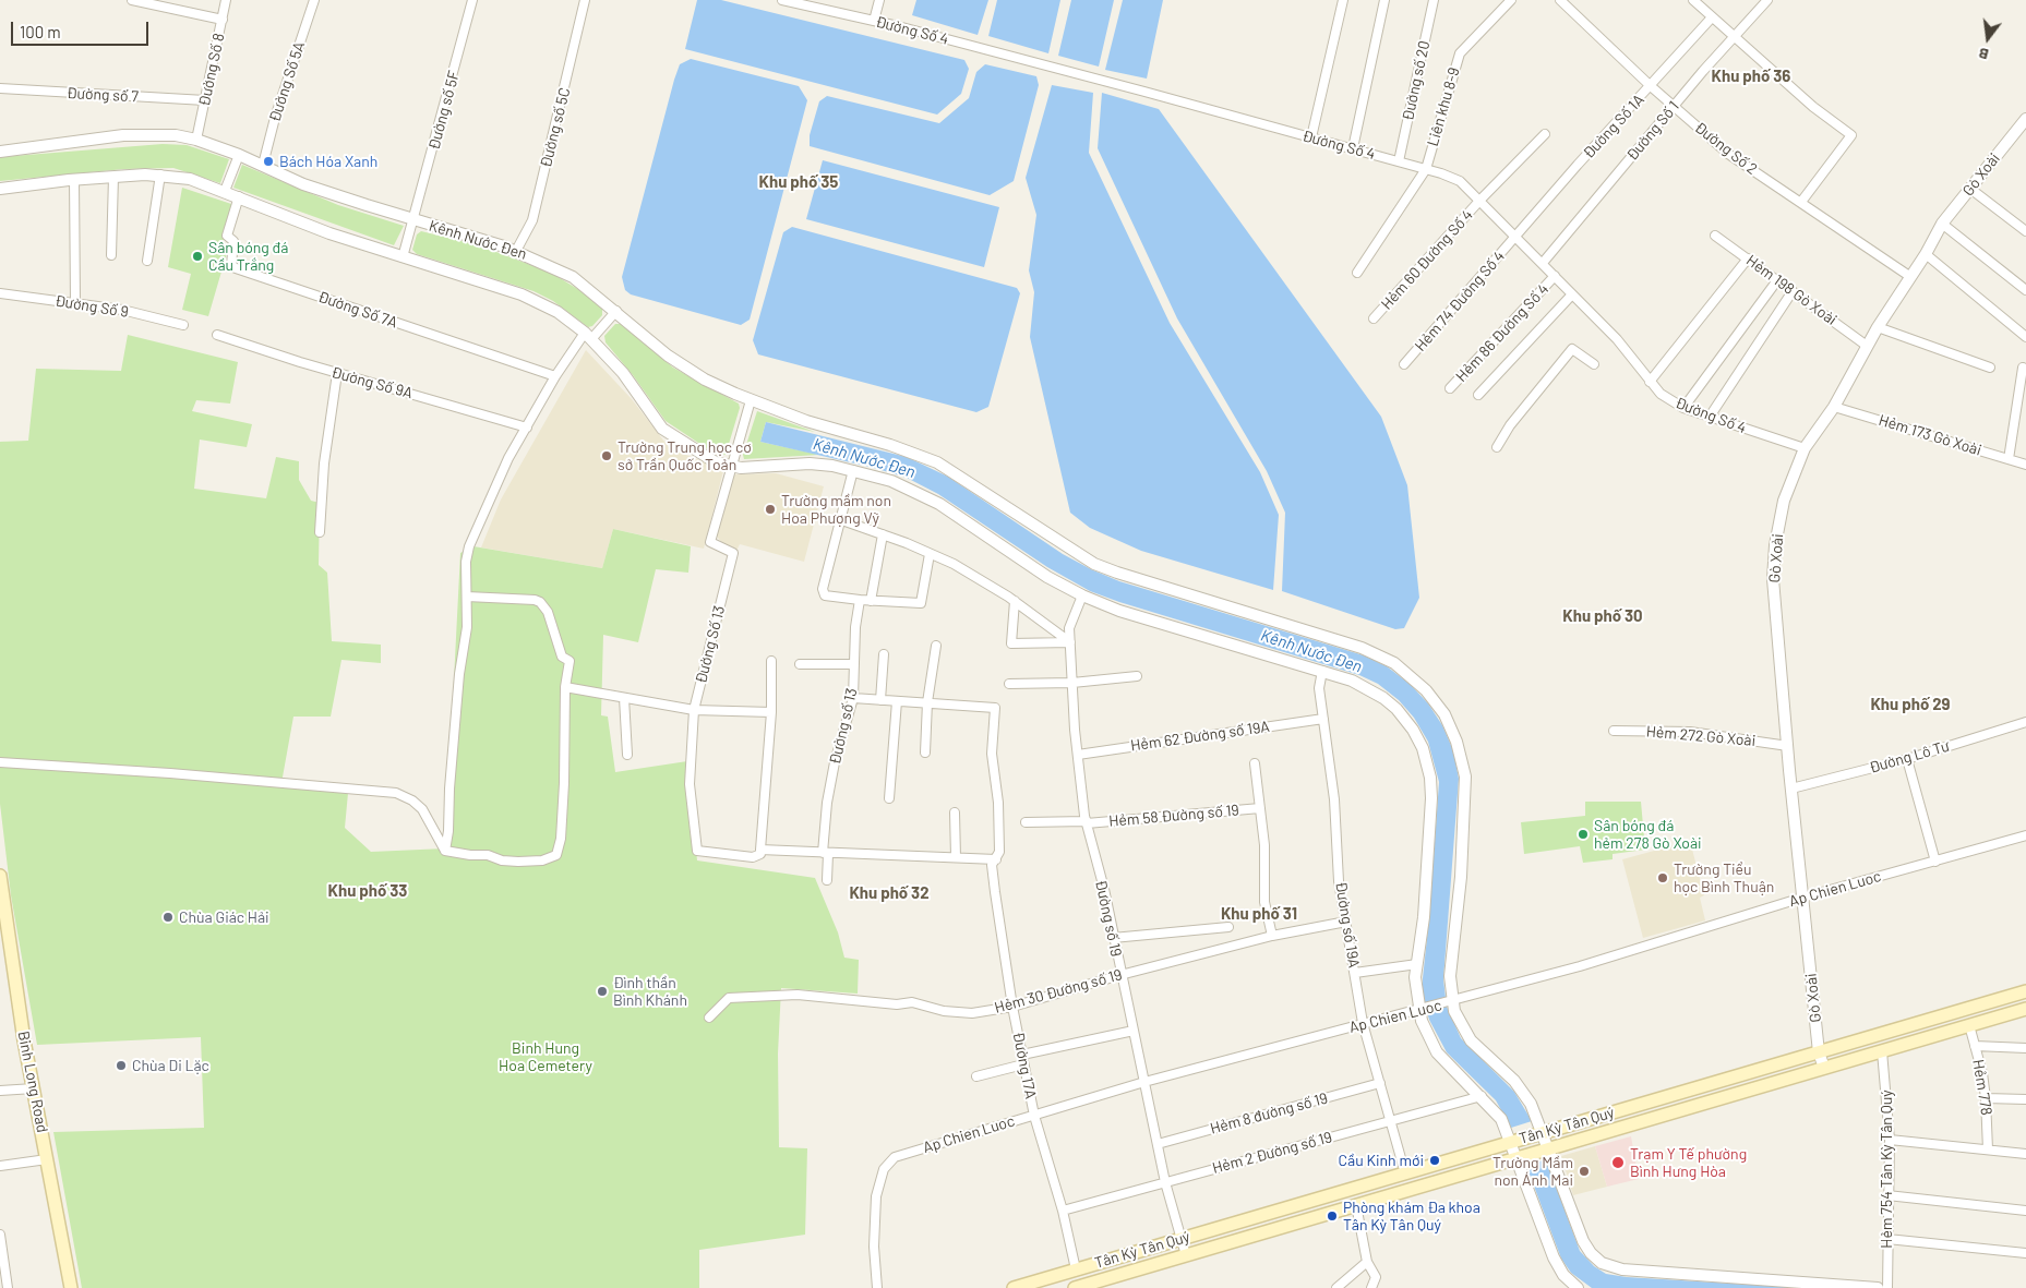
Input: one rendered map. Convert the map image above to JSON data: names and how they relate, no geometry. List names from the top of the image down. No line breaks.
{"streets":{"main road":["Binh Long Road","Tân Kỳ Tân Quý"],"street":["Đường Số 4","Đường Số 8","Đường số 20","Đường Số 5A","Đường số 7","Liên khu 8-9","Đường số 5F","Đường Số 1A","Đường số 5C","Đường Số 1","Đường Số 2","Gò Xoài","Kênh Nước Đen","Hẻm 60 Đường Số 4","Hẻm 198 Gò Xoài","Hẻm 74 Đường Số 4","Đường Số 9","Đường Số 7A","Hẻm 86 Đường Số 4","Đường Số 9A","Hẻm 173 Gò Xoài","Đường Số 13","Đường số 13","Hẻm 62 Đường số 19A","Hẻm 272 Gò Xoài","Đường Lô Tư","Hẻm 58 Đường số 19","Ap Chien Luoc","Đường số 19","Đường số 19A","Hẻm 30 Đường số 19","Đường 17A","Hẻm 778","Hẻm 8 đường số 19","Hẻm 2 Đường số 19","Hẻm 754 Tân Kỳ Tân Quý"]},"crossings":[["Đường Số 4","Đường số 20"],["Đường Số 4","Liên khu 8-9"],["Đường Số 4","Đường Số 1A"],["Đường Số 4","Đường Số 1"],["Đường Số 4","Gò Xoài"],["Đường Số 4","Hẻm 60 Đường Số 4"],["Đường Số 4","Hẻm 74 Đường Số 4"],["Đường Số 4","Hẻm 86 Đường Số 4"],["Đường Số 8","Đường số 7"],["Đường Số 8","Kênh Nước Đen"],["Đường Số 5A","Kênh Nước Đen"],["Đường số 5F","Kênh Nước Đen"],["Đường Số 1A","Đường Số 2"],["Đường Số 1A","Hẻm 74 Đường Số 4"],["Đường số 5C","Kênh Nước Đen"],["Đường Số 1","Đường Số 2"],["Đường Số 2","Gò Xoài"],["Gò Xoài","Hẻm 198 Gò Xoài"],["Gò Xoài","Hẻm 173 Gò Xoài"],["Gò Xoài","Hẻm 272 Gò Xoài"],["Gò Xoài","Đường Lô Tư"],["Gò Xoài","Ap Chien Luoc"],["Gò Xoài","Tân Kỳ Tân Quý"],["Kênh Nước Đen","Ap Chien Luoc"],["Kênh Nước Đen","Tân Kỳ Tân Quý"],["Hẻm 62 Đường số 19A","Đường số 19"],["Hẻm 62 Đường số 19A","Đường số 19A"],["Hẻm 58 Đường số 19","Đường số 19"],["Ap Chien Luoc","Đường số 19"],["Ap Chien Luoc","Đường số 19A"],["Ap Chien Luoc","Đường 17A"],["Đường số 19","Hẻm 30 Đường số 19"],["Đường số 19","Hẻm 8 đường số 19"],["Đường số 19","Tân Kỳ Tân Quý"],["Đường số 19","Hẻm 2 Đường số 19"],["Đường số 19A","Hẻm 30 Đường số 19"],["Đường số 19A","Hẻm 8 đường số 19"],["Đường số 19A","Tân Kỳ Tân Quý"],["Đường số 19A","Hẻm 2 Đường số 19"],["Hẻm 30 Đường số 19","Đường 17A"],["Đường 17A","Tân Kỳ Tân Quý"],["Đường 17A","Hẻm 2 Đường số 19"],["Hẻm 778","Tân Kỳ Tân Quý"],["Tân Kỳ Tân Quý","Hẻm 754 Tân Kỳ Tân Quý"]],"districts":["Khu phố 36","Khu phố 35","Khu phố 30","Khu phố 29","Khu phố 33","Khu phố 32","Khu phố 31"],"water":["Kênh Nước Đen"],"parks":["Binh Hung Hoa Cemetery"],"places":["Bách Hóa Xanh","Sân bóng đá Cầu Trắng","Trường Trung học cơ sở Trần Quốc Toản","Trường mầm non Hoa Phượng Vỹ","Sân bóng đá hẻm 278 Gò Xoài","Trường Tiểu học Bình Thuận","Chùa Giác Hải","Đình thần Bình Khánh","Chùa Di Lặc","Cầu Kinh mới","Trạm Y Tế phường Bình Hưng Hòa","Trường Mầm non Ánh Mai","Phòng khám Đa khoa Tân Kỳ Tân Quý"],"scale_bar":"100 m","north":"bottom"}
